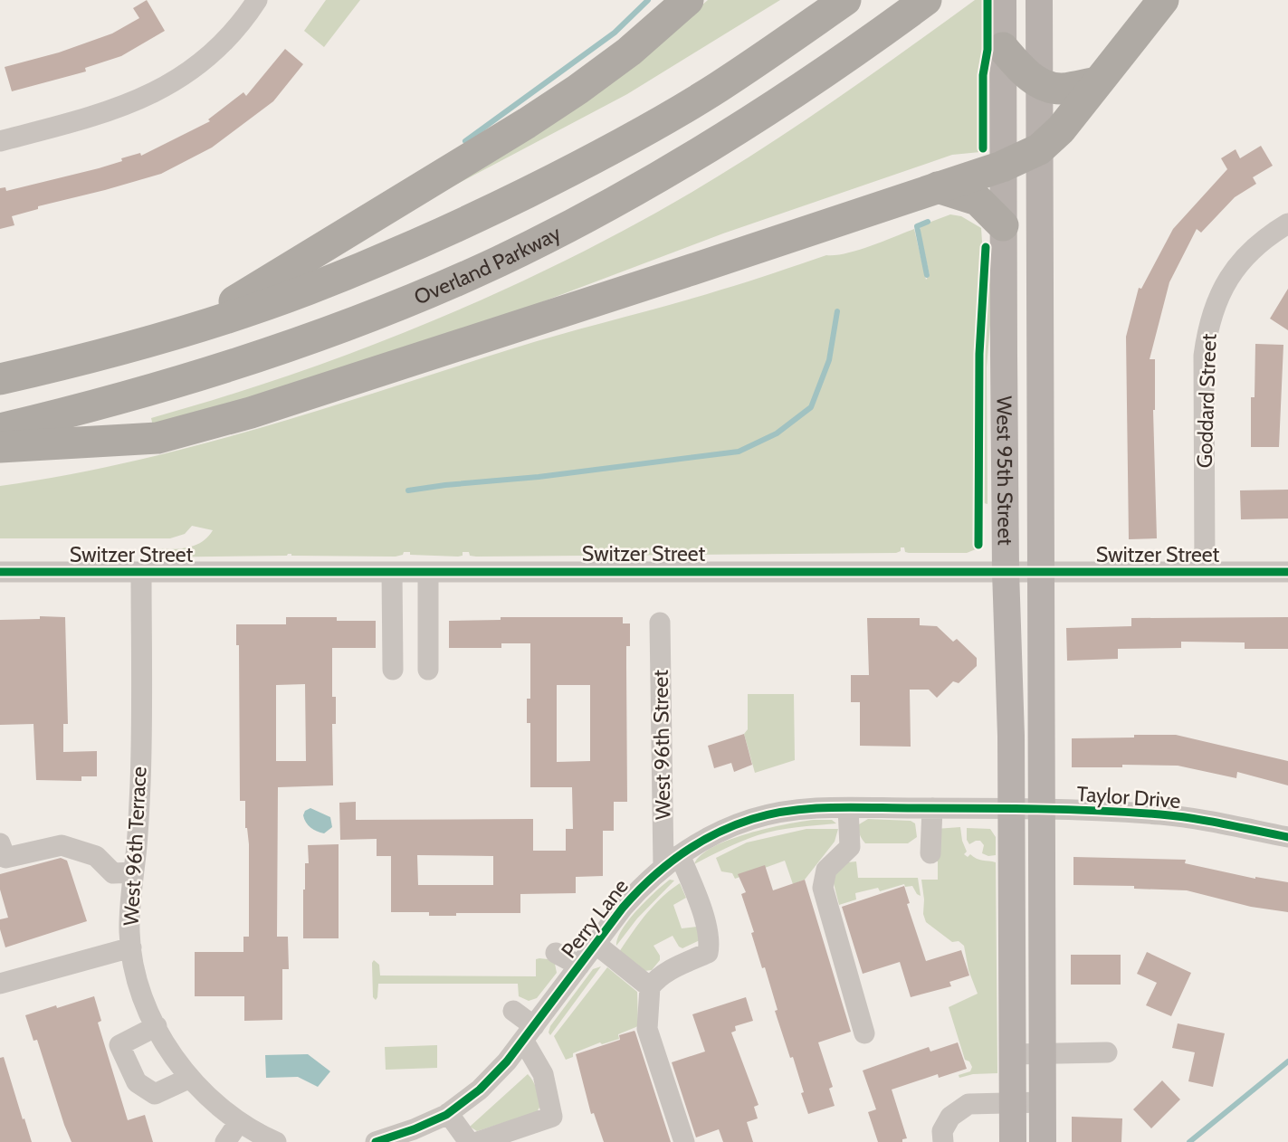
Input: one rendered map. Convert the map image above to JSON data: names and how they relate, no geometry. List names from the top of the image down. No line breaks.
{"streets":{"highway":["Overland Parkway"],"main road":["West 95th Street"],"street":["Goddard Street","Switzer Street","West 96th Street","Taylor Drive","West 96th Terrace","Perry Lane"]},"crossings":[["Goddard Street","Switzer Street"],["West 95th Street","Switzer Street"],["West 95th Street","Taylor Drive"],["West 95th Street","Perry Lane"],["Switzer Street","West 96th Terrace"],["West 96th Street","Perry Lane"],["Taylor Drive","Perry Lane"]]}
